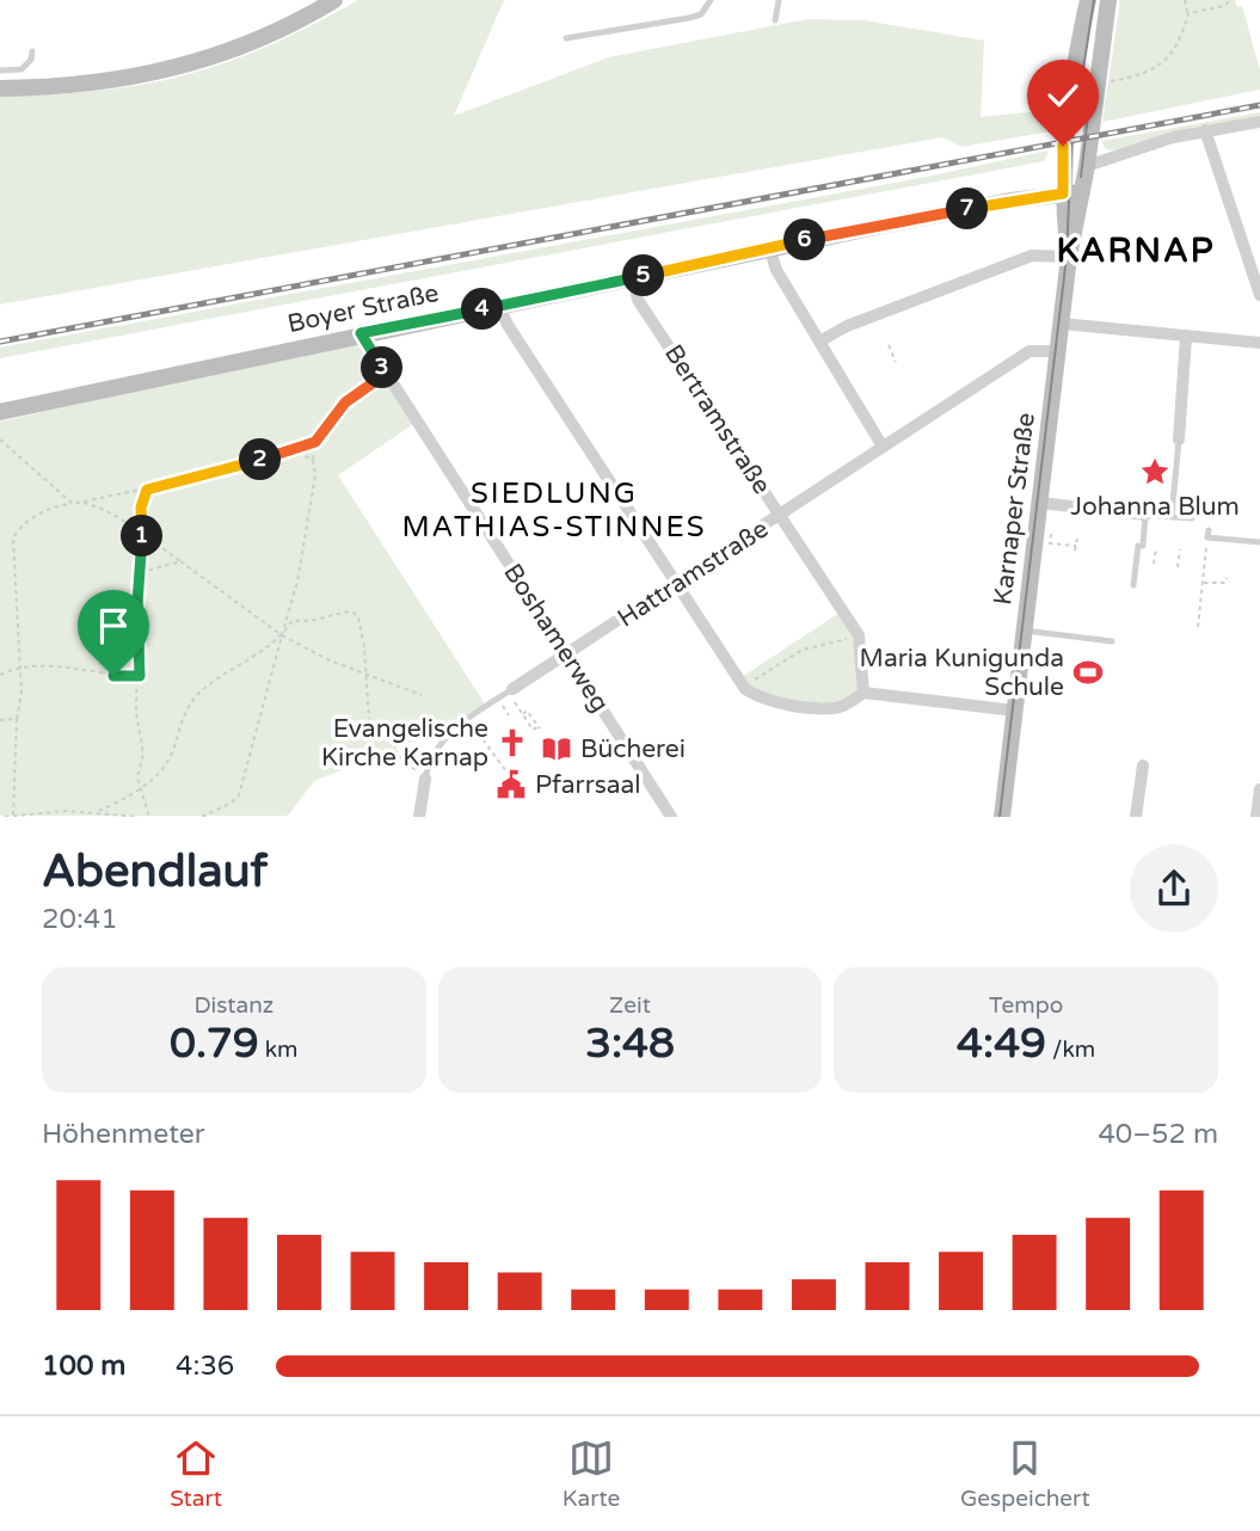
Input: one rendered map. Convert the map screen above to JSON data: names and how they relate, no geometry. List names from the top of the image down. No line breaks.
{"streets":{"street":["Boyer Straße","Bertramstraße","Karnaper Straße","Hattramstraße","Boshamerweg"]},"crossings":[["Boyer Straße","Bertramstraße"],["Boyer Straße","Karnaper Straße"],["Boyer Straße","Boshamerweg"],["Bertramstraße","Hattramstraße"],["Karnaper Straße","Hattramstraße"],["Hattramstraße","Boshamerweg"]],"districts":["KARNAP","SIEDLUNG MATHIAS-STINNES"],"places":{"place":["Johanna Blum"],"sports":["Maria Kunigunda Schule"],"church":["Evangelische Kirche Karnap"],"library":["Bücherei"],"public building":["Pfarrsaal"]},"page":{"pins":["7","6","5","4","3","2","1"],"heading":["Abendlauf","20:41"],"stats":[["Distanz","0.79 km"],["Zeit","3:48"],["Tempo","4:49 /km"]],"chart":["Höhenmeter","40–52 m"],"list":[{"name":"100 m","note":"4:36"}],"tabs":["Start","Karte","Gespeichert"]}}
